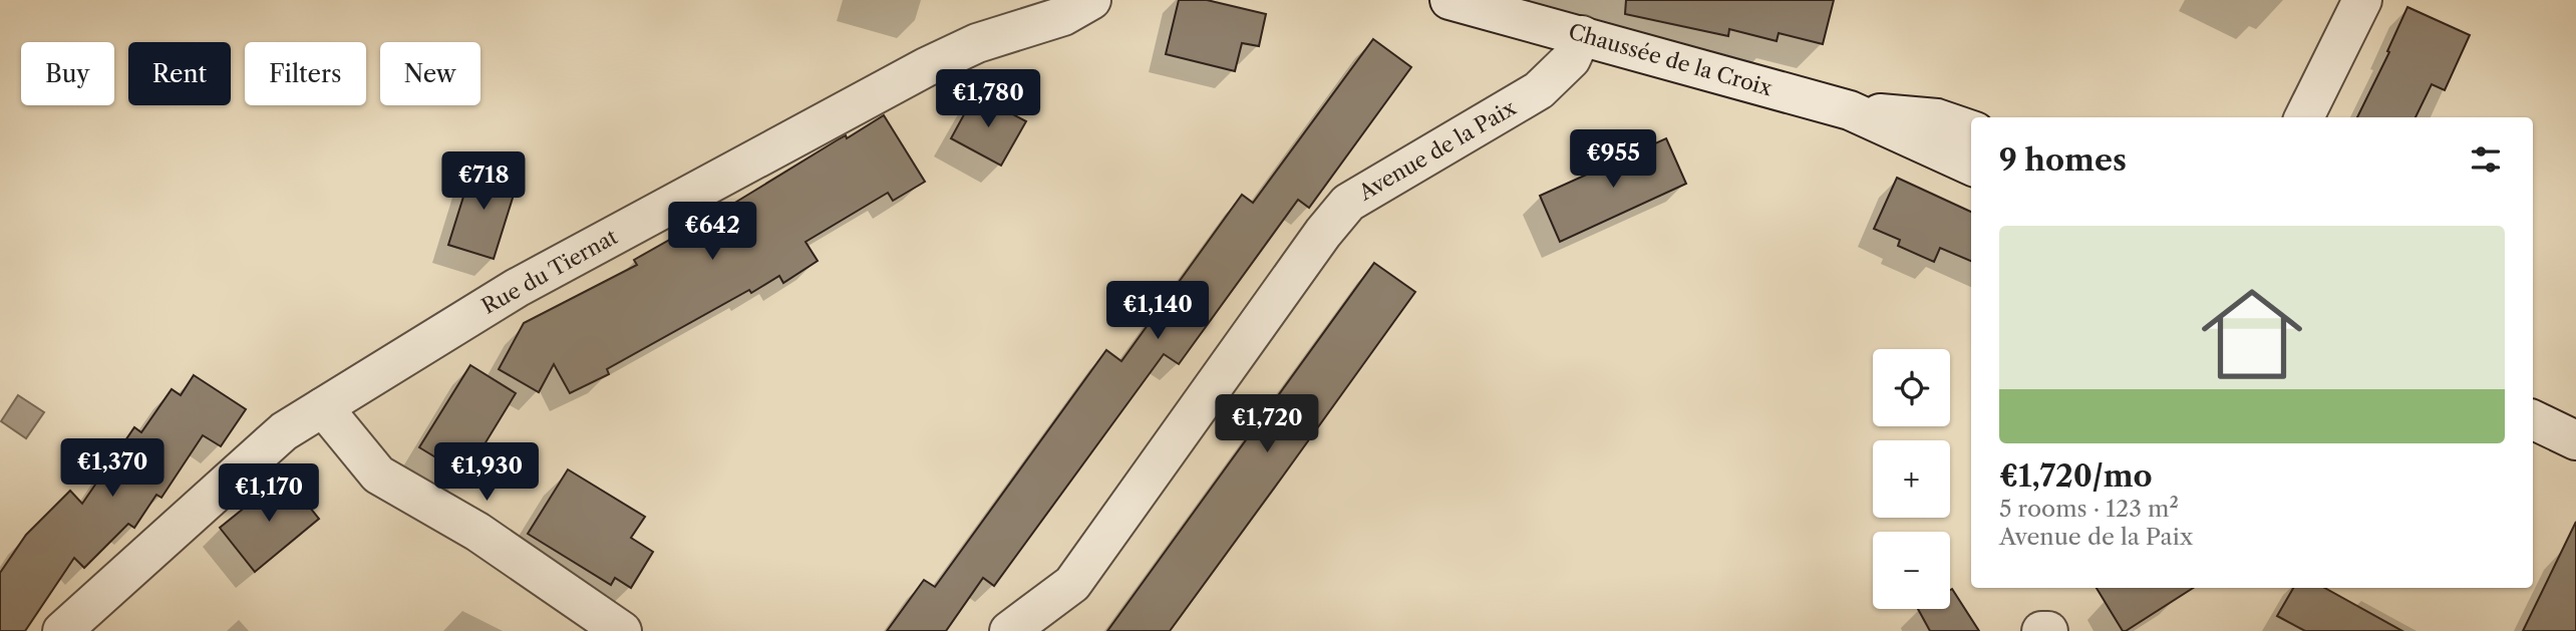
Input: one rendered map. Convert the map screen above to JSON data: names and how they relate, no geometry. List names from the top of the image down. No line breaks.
{"streets":{"street":["Chaussée de la Croix","Avenue de la Paix","Rue du Tiernat"]},"crossings":[["Chaussée de la Croix","Avenue de la Paix"]],"page":{"chip":["Buy","Rent","Filters","New"],"price":["€1,780","€955","€718","€642","€1,140","€1,720","€1,370","€1,930","€1,170"],"heading":"9 homes","list":[{"name":"€1,720/mo","note":"5 rooms · 123 m² · Avenue de la Paix"}],"map_buttons":["+","−"]}}
